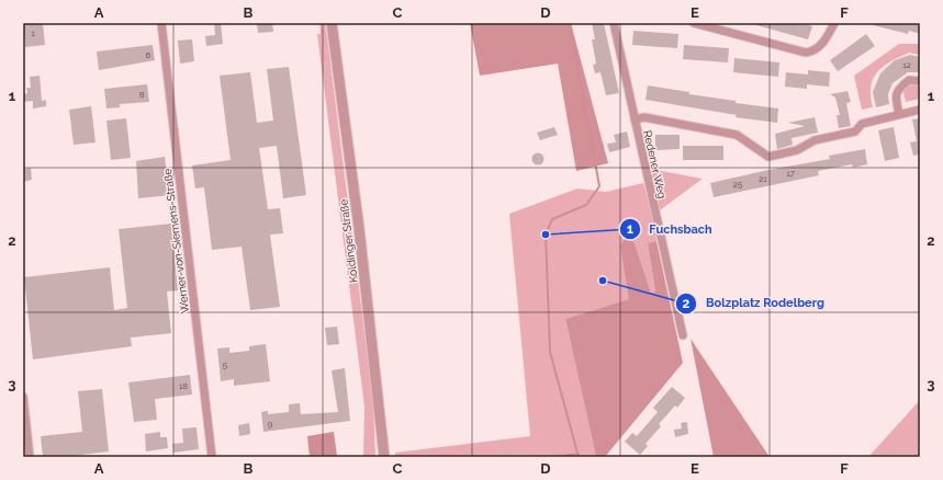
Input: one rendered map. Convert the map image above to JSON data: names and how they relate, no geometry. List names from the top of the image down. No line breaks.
{"streets":{"street":["Redener Weg","Werner-von-Siemens-Straße","Koldinger Straße"]},"places":["Fuchsbach","Bolzplatz Rodelberg"],"house_numbers":["1","6","12","8","17","21","25","5","18","9"],"grid":{"columns":["A","B","C","D","E","F"],"rows":["1","2","3"]}}
